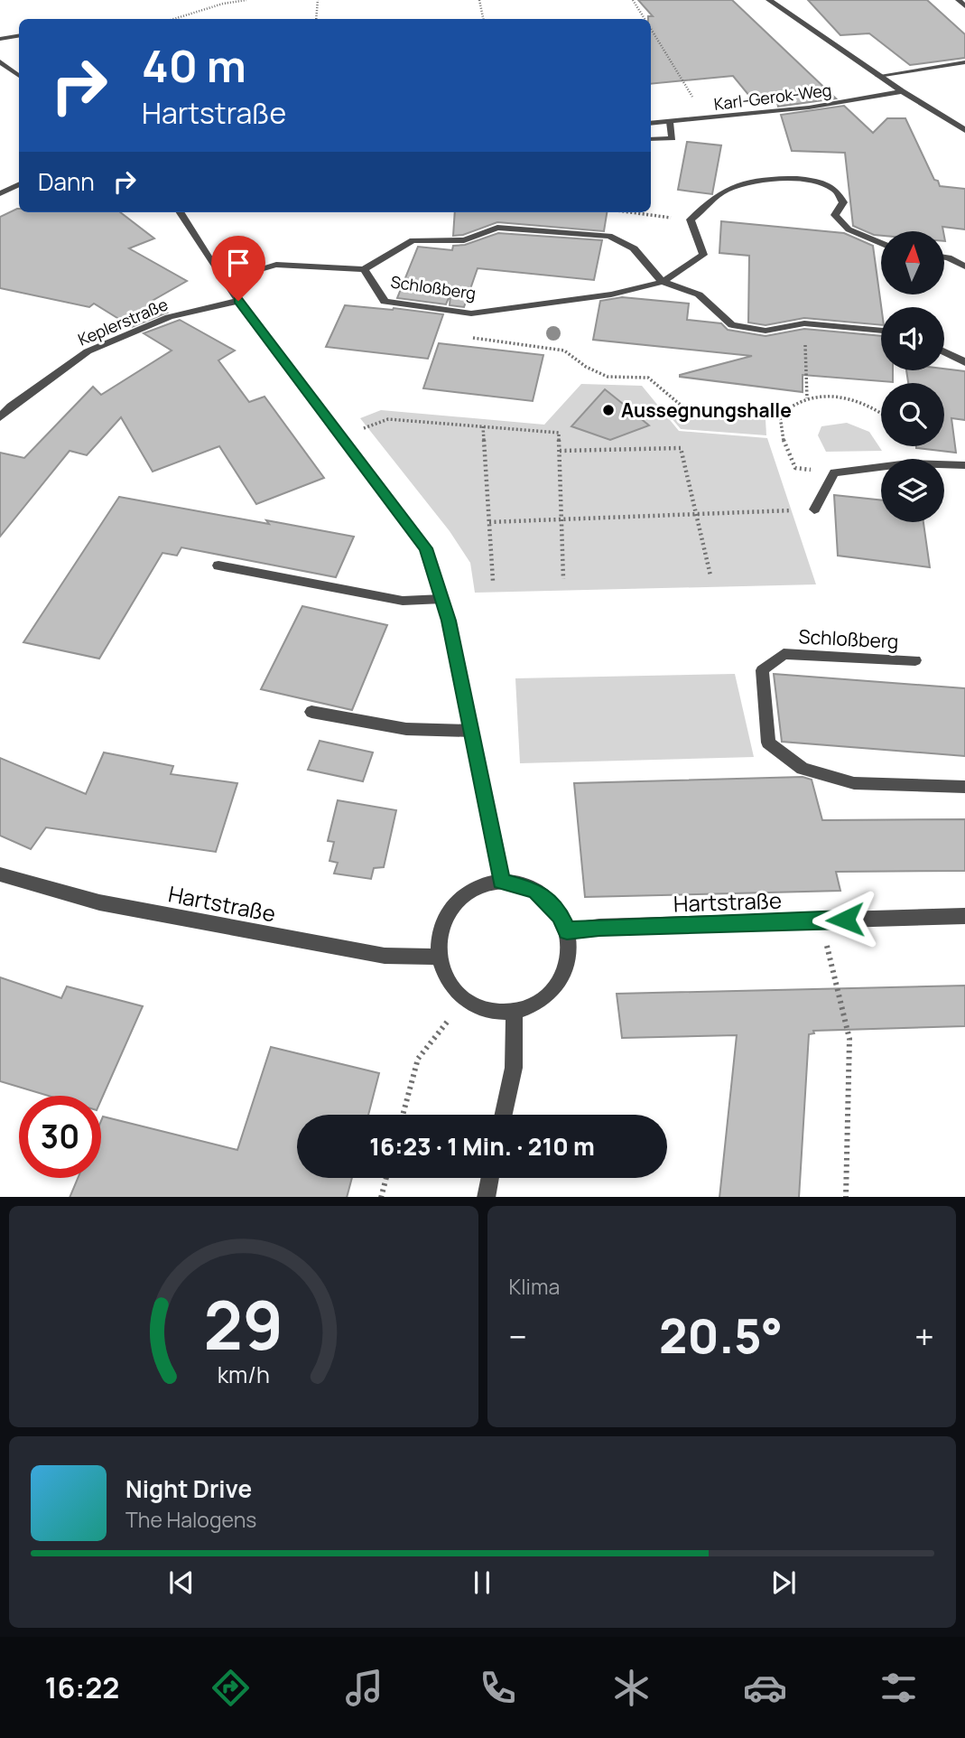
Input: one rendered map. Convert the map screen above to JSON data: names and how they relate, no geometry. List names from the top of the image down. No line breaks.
{"streets":{"street":["Karl-Gerok-Weg","Schloßberg","Keplerstraße","Hartstraße"]},"places":["Aussegnungshalle"],"north":"top","page":{"turn":["40 m","Hartstraße"],"then":"Dann","limit":"30","trip":"16:23 · 1 Min. · 210 m","tile":"Klima","heat":["−","20.5°","+"],"song":["Night Drive","The Halogens"],"tabs":"16:22","gauge":["29","km/h"]}}
